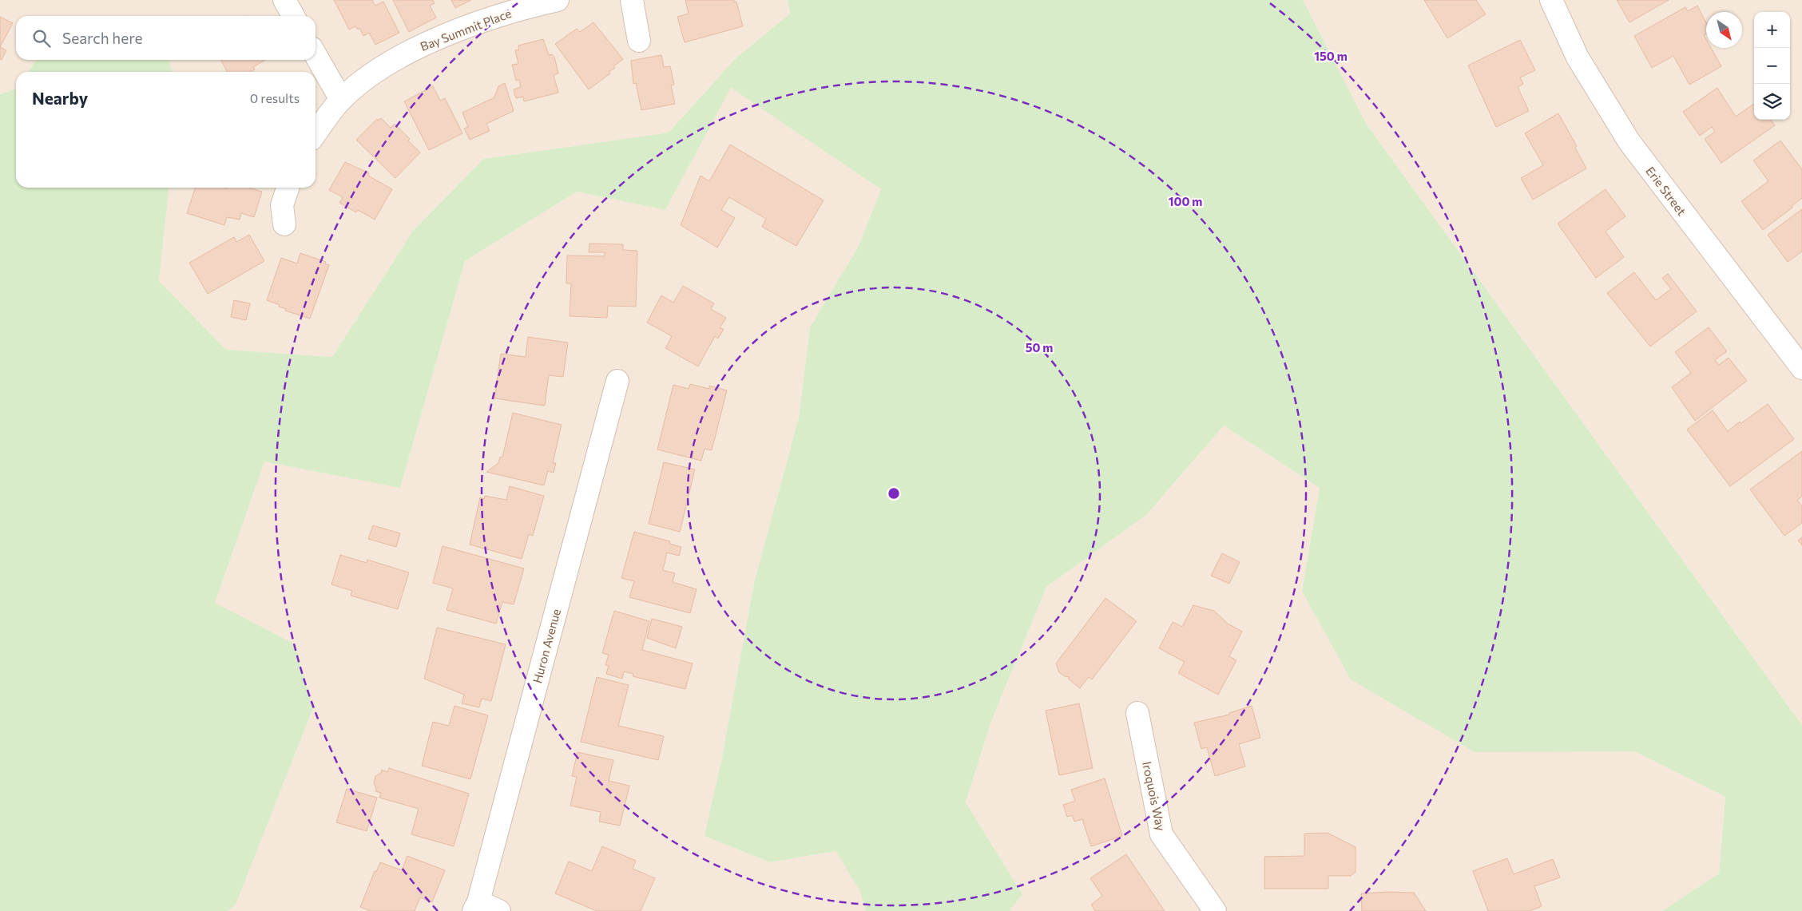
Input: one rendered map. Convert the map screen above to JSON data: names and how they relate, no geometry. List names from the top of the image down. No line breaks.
{"streets":{"street":["Bay Summit Place","Erie Street","Huron Avenue","Iroquois Way"]},"north":"bottom right","page":{"map_buttons":["+","−"],"search":"Search here","heading":["Nearby","0 results"]},"rings":["150 m","100 m","50 m"]}
